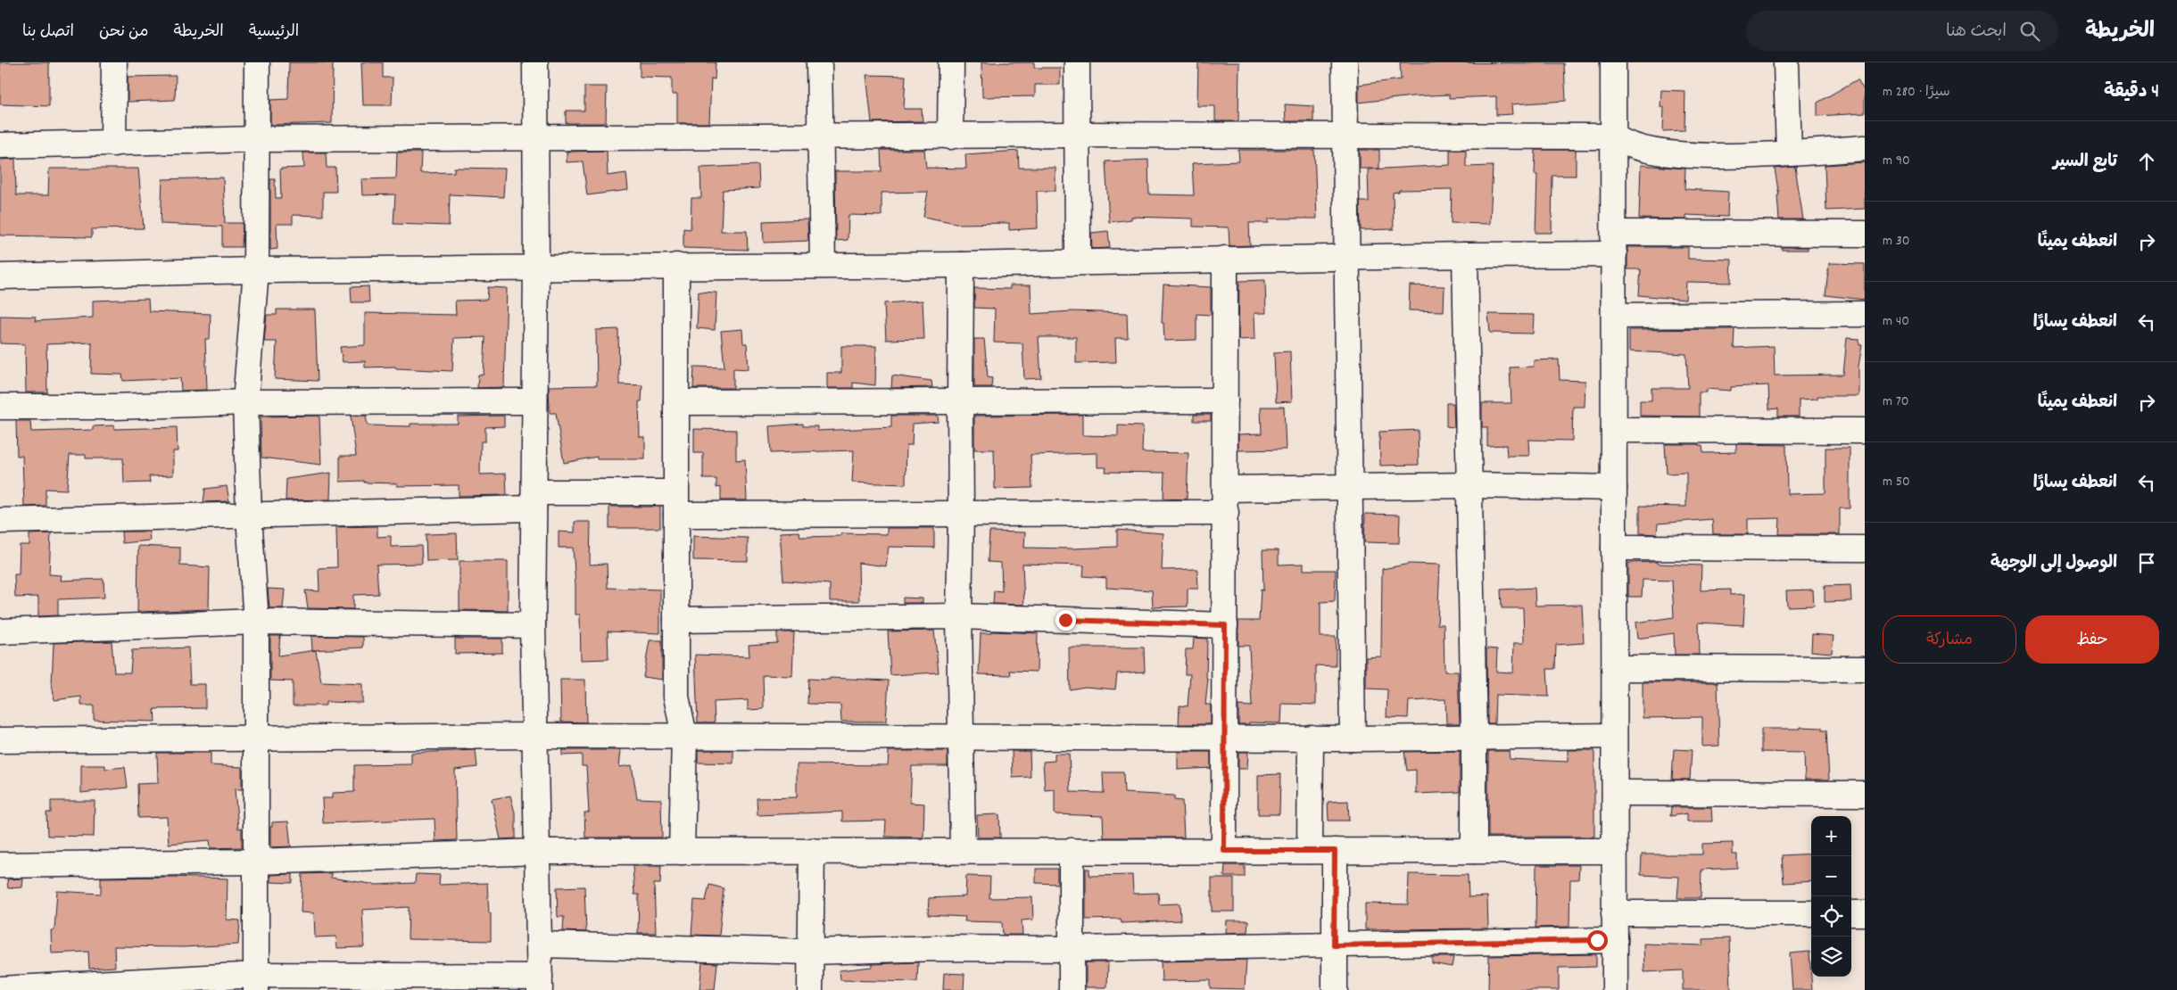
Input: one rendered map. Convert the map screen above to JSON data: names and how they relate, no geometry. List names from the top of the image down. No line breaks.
{"page":{"header":"الخريطة","search":"ابحث هنا","nav":["الرئيسية","الخريطة","من نحن","اتصل بنا"],"heading":["4 دقيقة","سيرًا · 280 m"],"list":[["تابع السير","90 m"],["انعطف يمينًا","30 m"],["انعطف يسارًا","40 m"],["انعطف يمينًا","70 m"],["انعطف يسارًا","50 m"],"الوصول إلى الوجهة"],"buttons":["حفظ","مشاركة"],"map_buttons":["+","−"]}}
